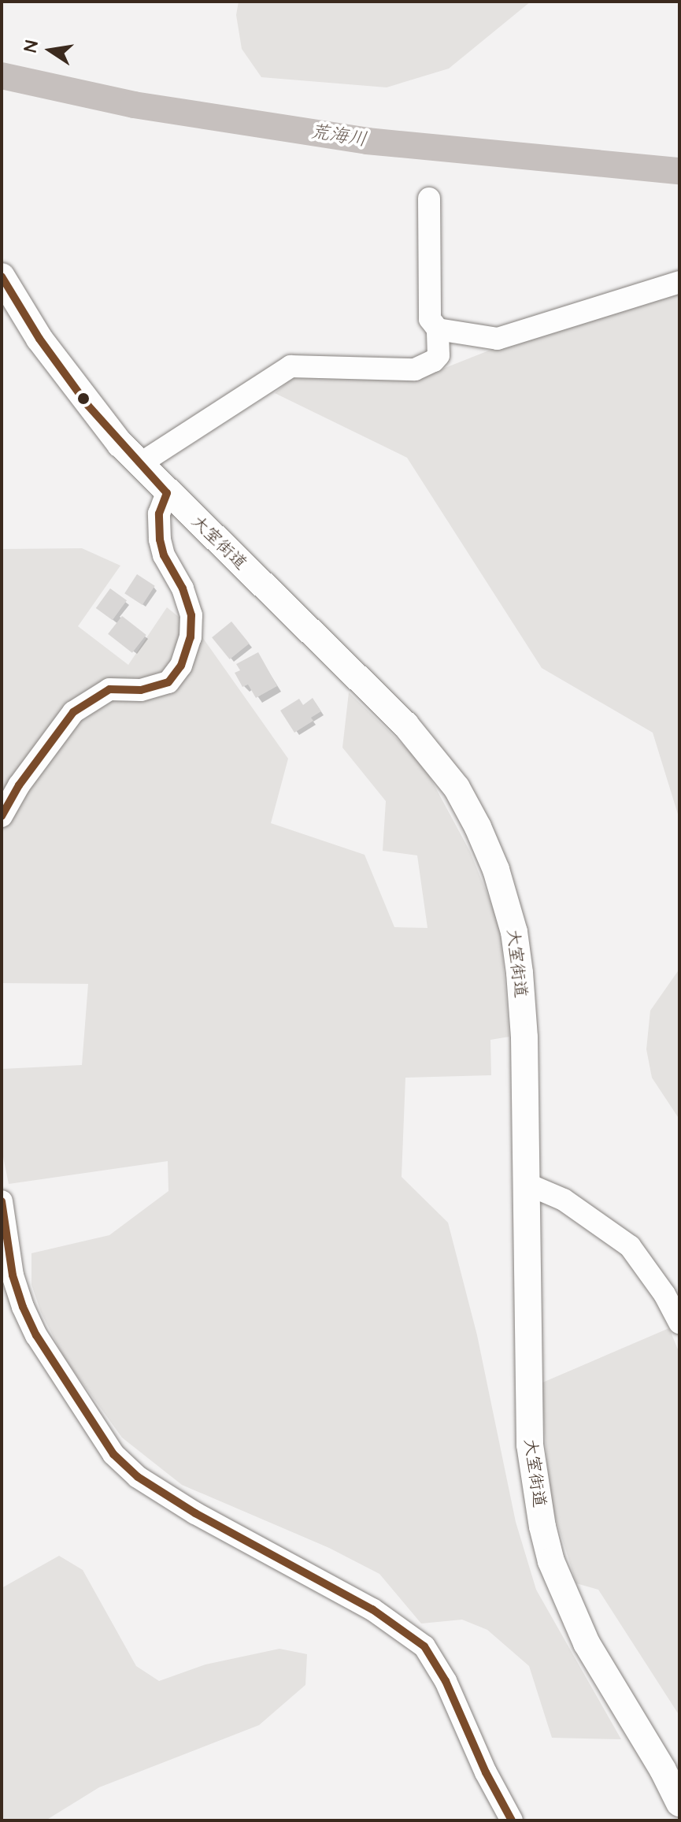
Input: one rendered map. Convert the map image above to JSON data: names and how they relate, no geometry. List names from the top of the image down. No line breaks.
{"streets":{"main road":["大室街道"]},"water":["荒海川"],"north":"left"}
